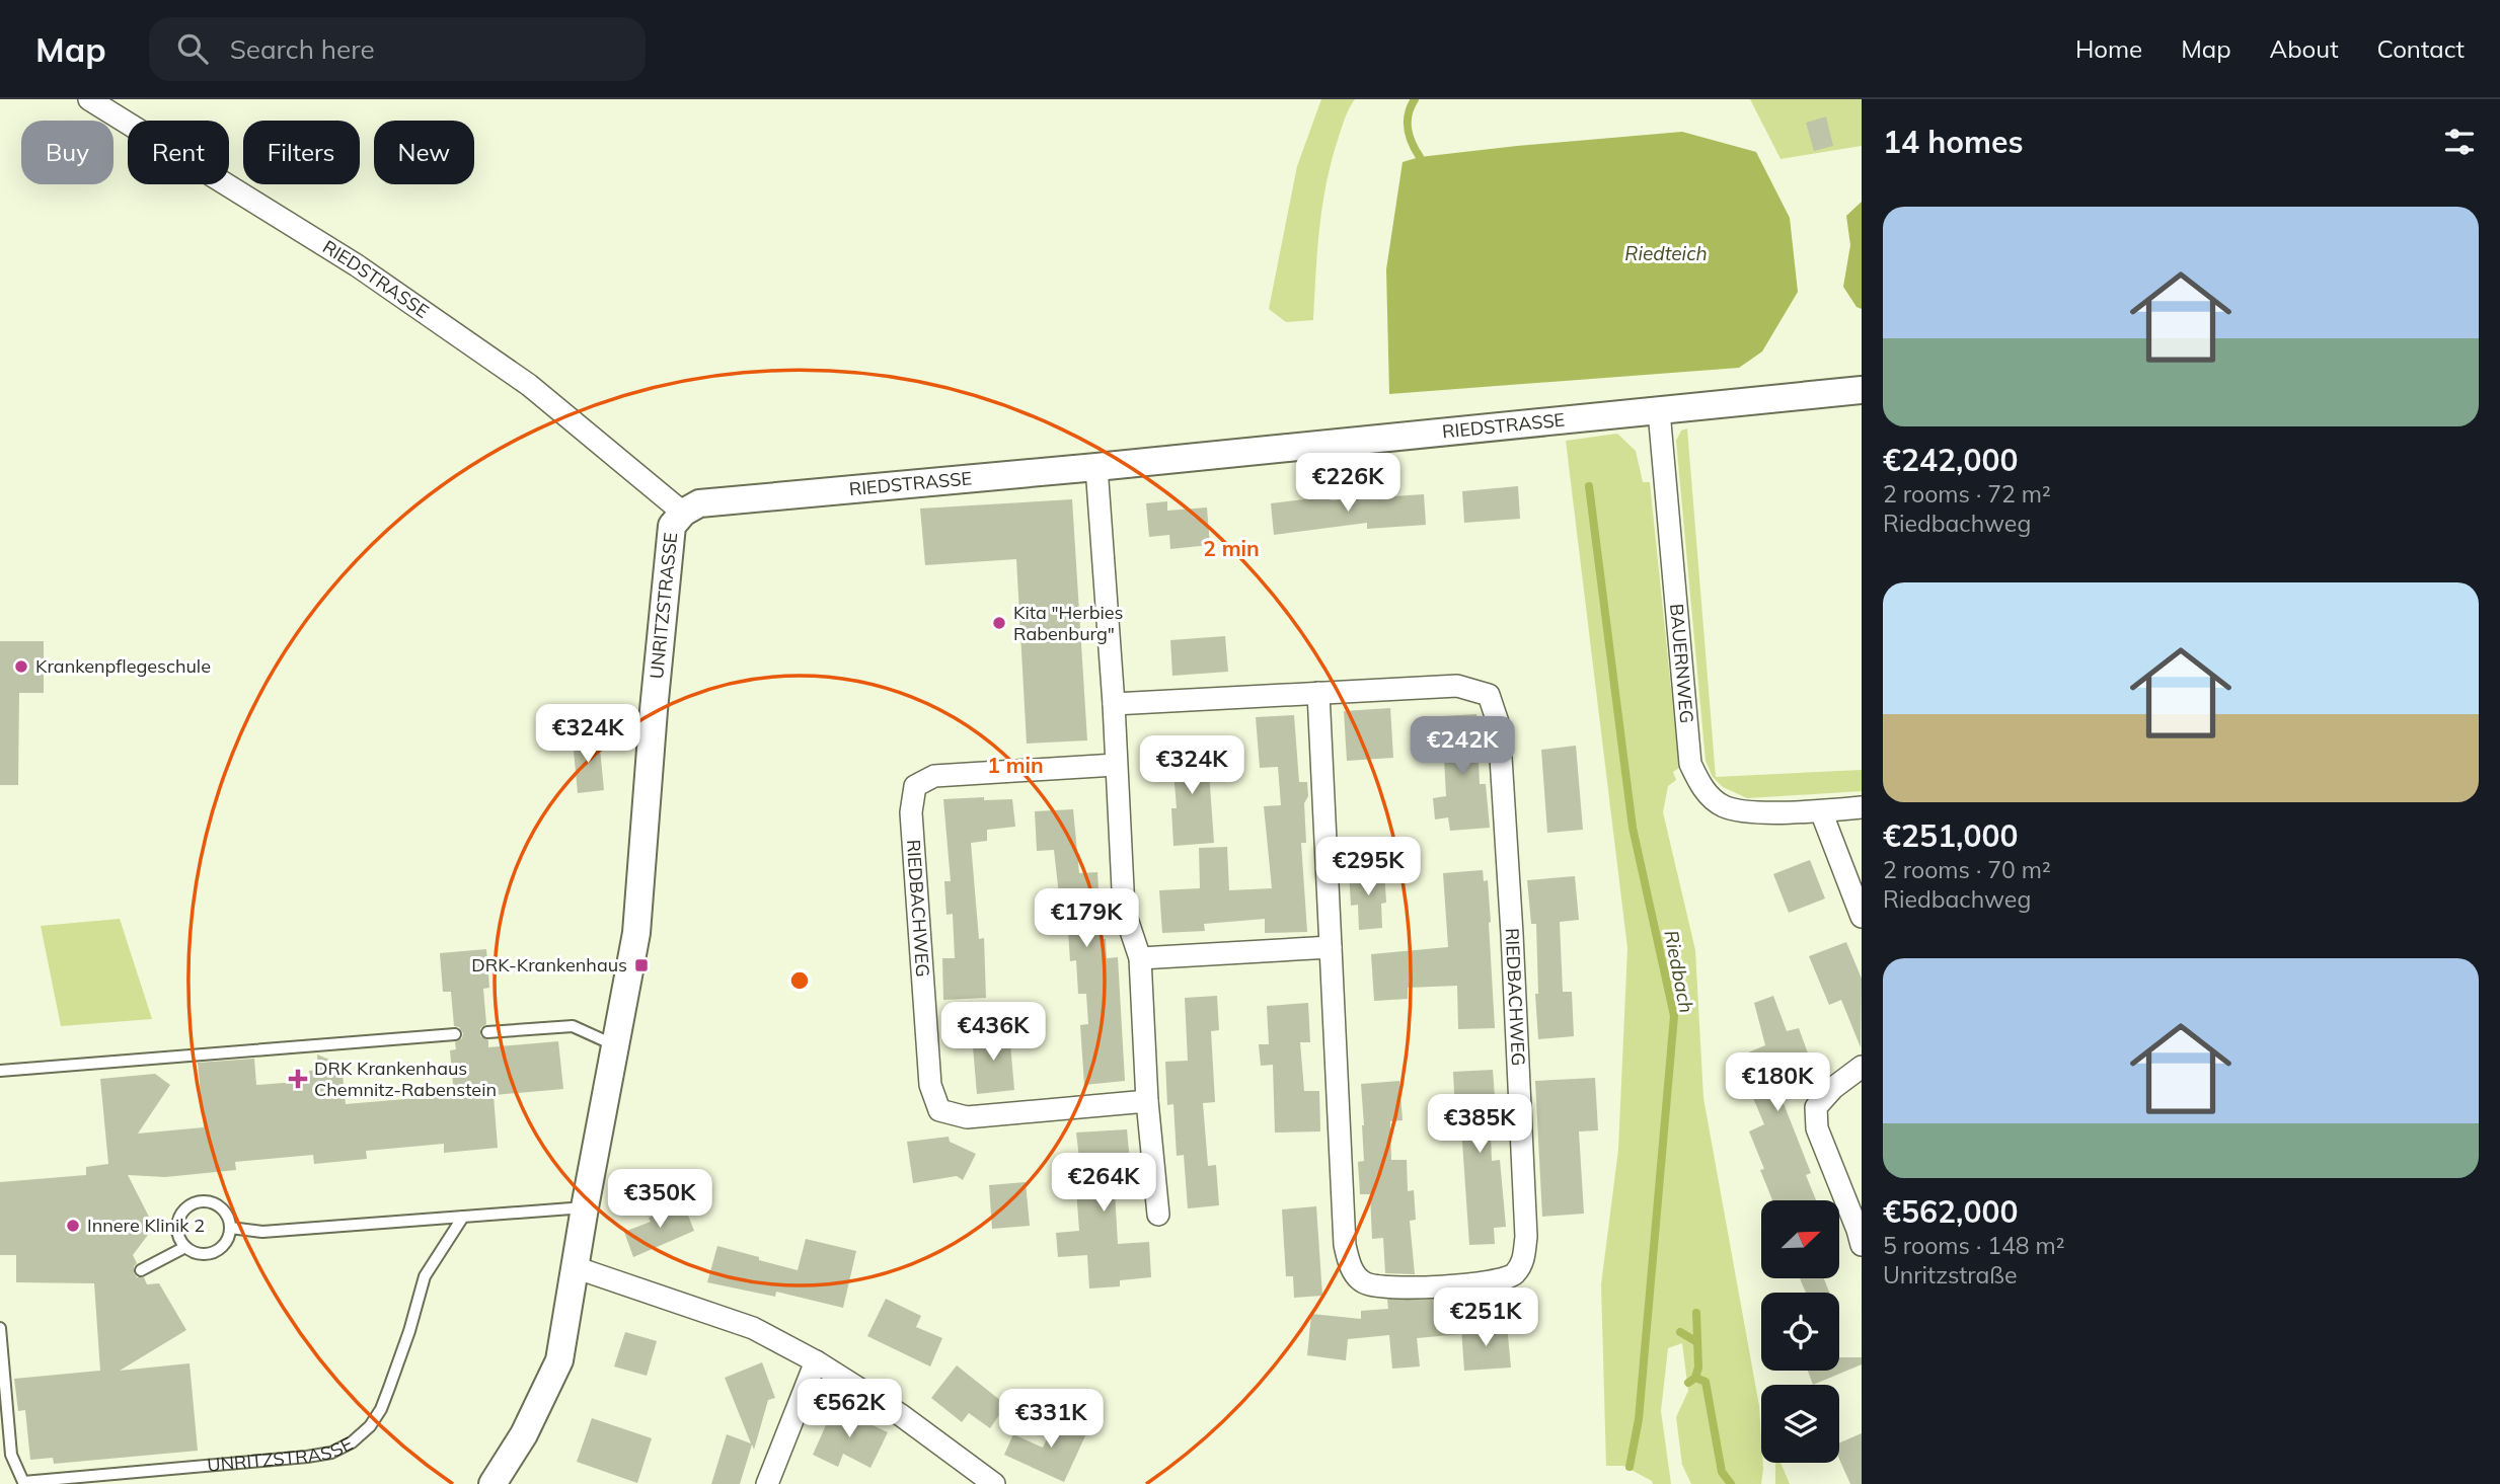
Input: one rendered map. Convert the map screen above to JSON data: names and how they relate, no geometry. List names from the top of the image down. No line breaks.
{"streets":{"street":["RIEDSTRASSE","UNRITZSTRASSE","BAUERNWEG","RIEDBACHWEG"]},"crossings":[["RIEDSTRASSE","UNRITZSTRASSE"],["RIEDSTRASSE","BAUERNWEG"]],"water":["Riedteich","Riedbach"],"places":{"other":["Kita \"Herbies Rabenburg\"","Krankenpflegeschule","Innere Klinik 2"],"transit":["DRK-Krankenhaus"],"health":["DRK Krankenhaus Chemnitz-Rabenstein"]},"north":"top right","page":{"header":"Map","search":"Search here","nav":["Home","Map","About","Contact"],"heading":"14 homes","chip":["Buy","Rent","Filters","New"],"list":[{"name":"€242,000","note":"2 rooms · 72 m² · Riedbachweg"},{"name":"€251,000","note":"2 rooms · 70 m² · Riedbachweg"},{"name":"€562,000","note":"5 rooms · 148 m² · Unritzstraße"}],"price":["€226K","€324K","€242K","€324K","€295K","€179K","€436K","€180K","€385K","€264K","€350K","€251K","€562K","€331K"]},"rings":["2 min","1 min"]}
